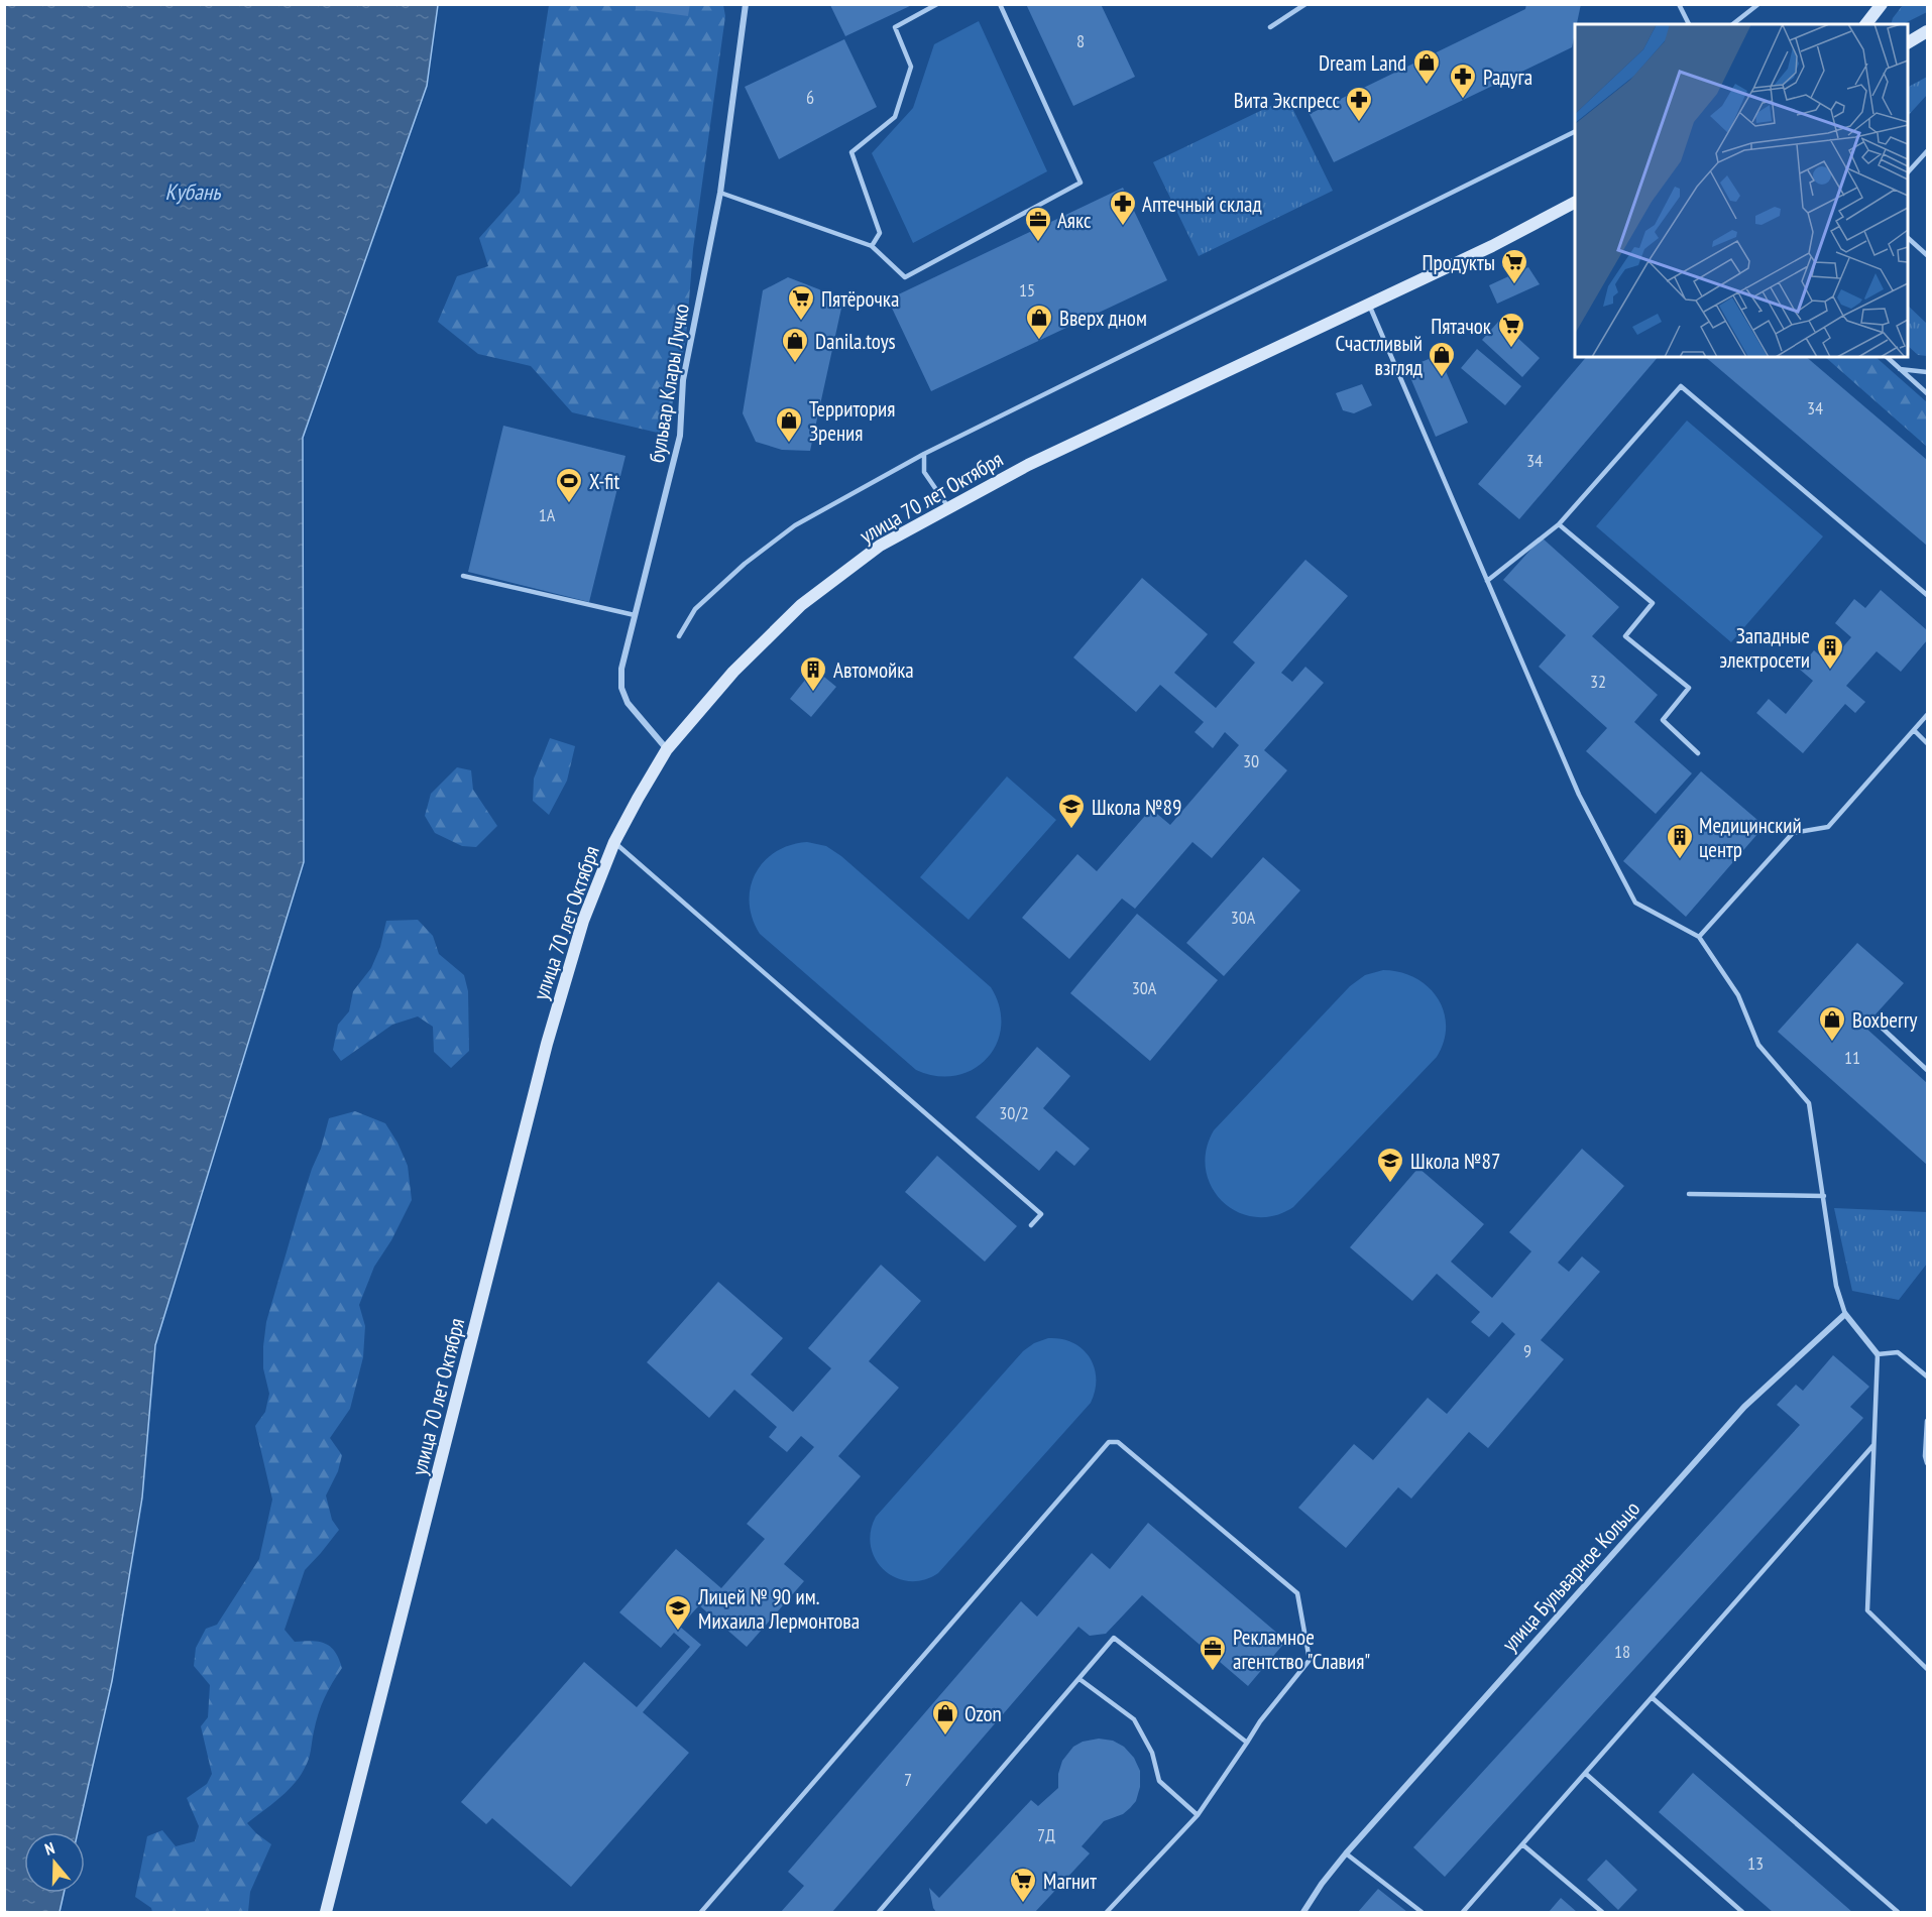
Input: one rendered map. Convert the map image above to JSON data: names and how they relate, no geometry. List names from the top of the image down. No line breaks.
{"streets":{"main road":["улица 70 лет Октября"],"street":["бульвар Клары Лучко","улица Бульварное Кольцо"]},"crossings":[["бульвар Клары Лучко","улица 70 лет Октября"]],"water":["Кубань"],"places":{"shop":["Dream Land","Вверх дном","Danila.toys","Счастливый взгляд","Территория Зрения","Boxberry","Ozon"],"pharmacy":["Радуга","Вита Экспресс","Аптечный склад"],"office":["Аякс","Рекламное агентство \"Славия\""],"supermarket":["Продукты","Пятёрочка","Пятачок","Магнит"],"sports":["X-fit"],"building":["Западные электросети","Автомойка","Медицинский центр"],"school or university":["Школа №89","Школа №87","Лицей № 90 им. Михаила Лермонтова"]},"house_numbers":["8","6","15","34","34","1А","32","30","30А","30А","11","30/2","9","18","7","7Д","13"],"north":"top"}
